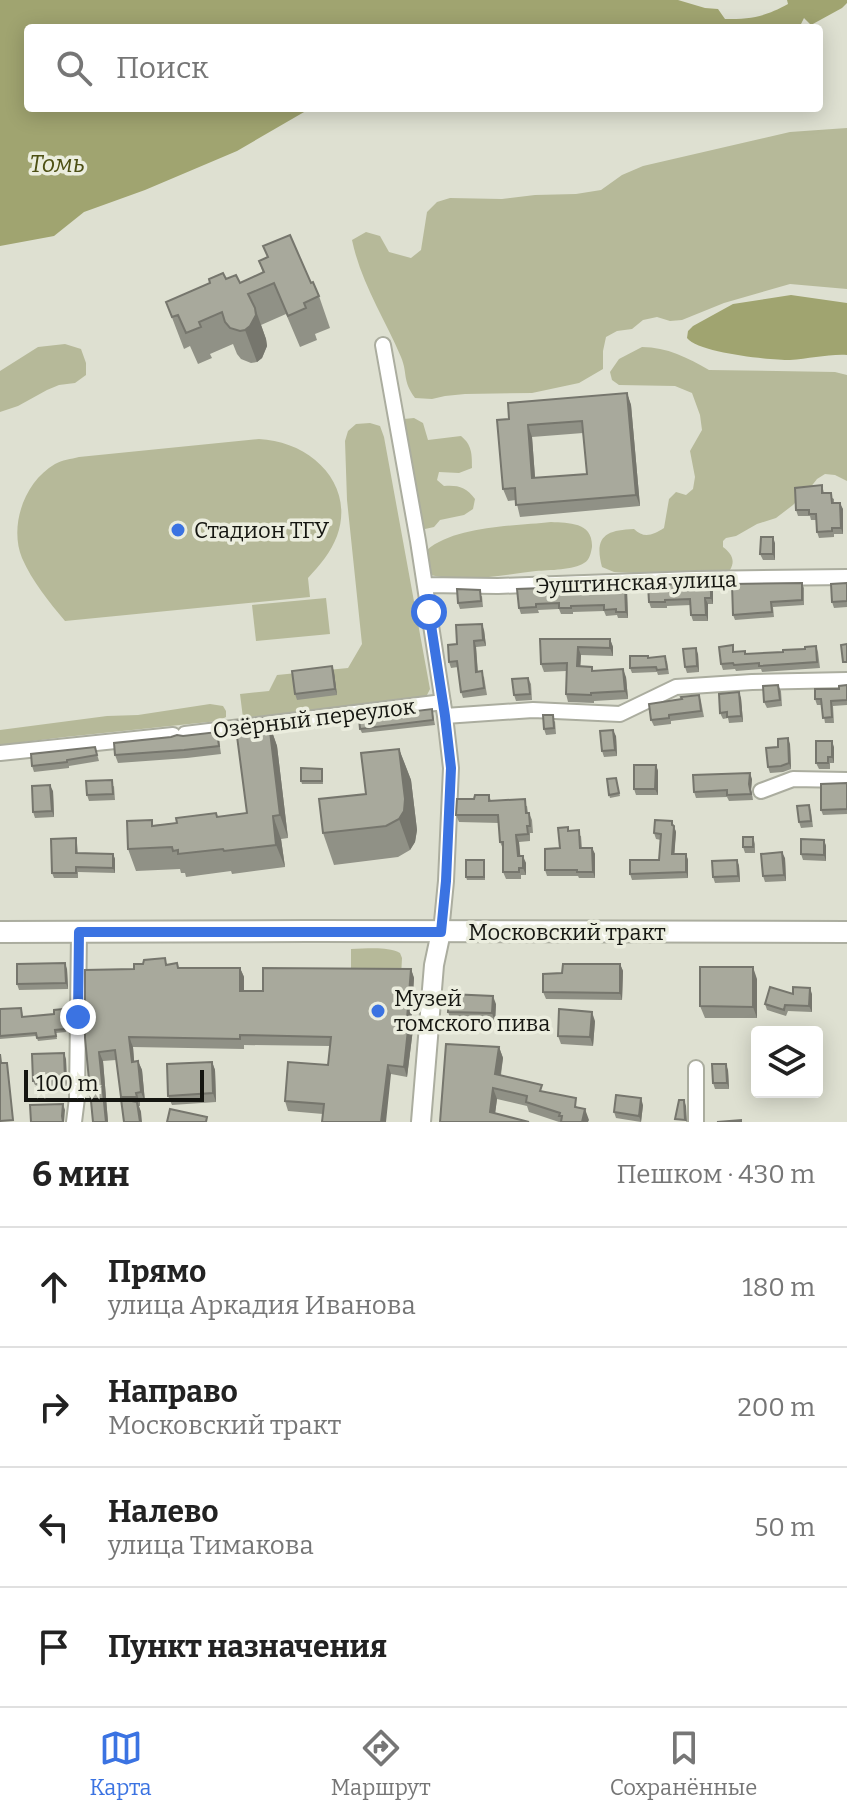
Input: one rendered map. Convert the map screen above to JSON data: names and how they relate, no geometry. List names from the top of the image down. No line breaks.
{"streets":{"main road":["Московский тракт"],"street":["Эуштинская улица","Озёрный переулок"]},"water":["Томь"],"places":["Стадион ТГУ","Музей томского пива"],"scale_bar":"100 m","page":{"search":"Поиск","scale":"100 m","heading":["6 мин","Пешком · 430 m"],"list":[["Прямо","улица Аркадия Иванова","180 m"],["Направо","Московский тракт","200 m"],["Налево","улица Тимакова","50 m"],"Пункт назначения"],"nav":["Карта","Маршрут","Сохранённые"]}}
